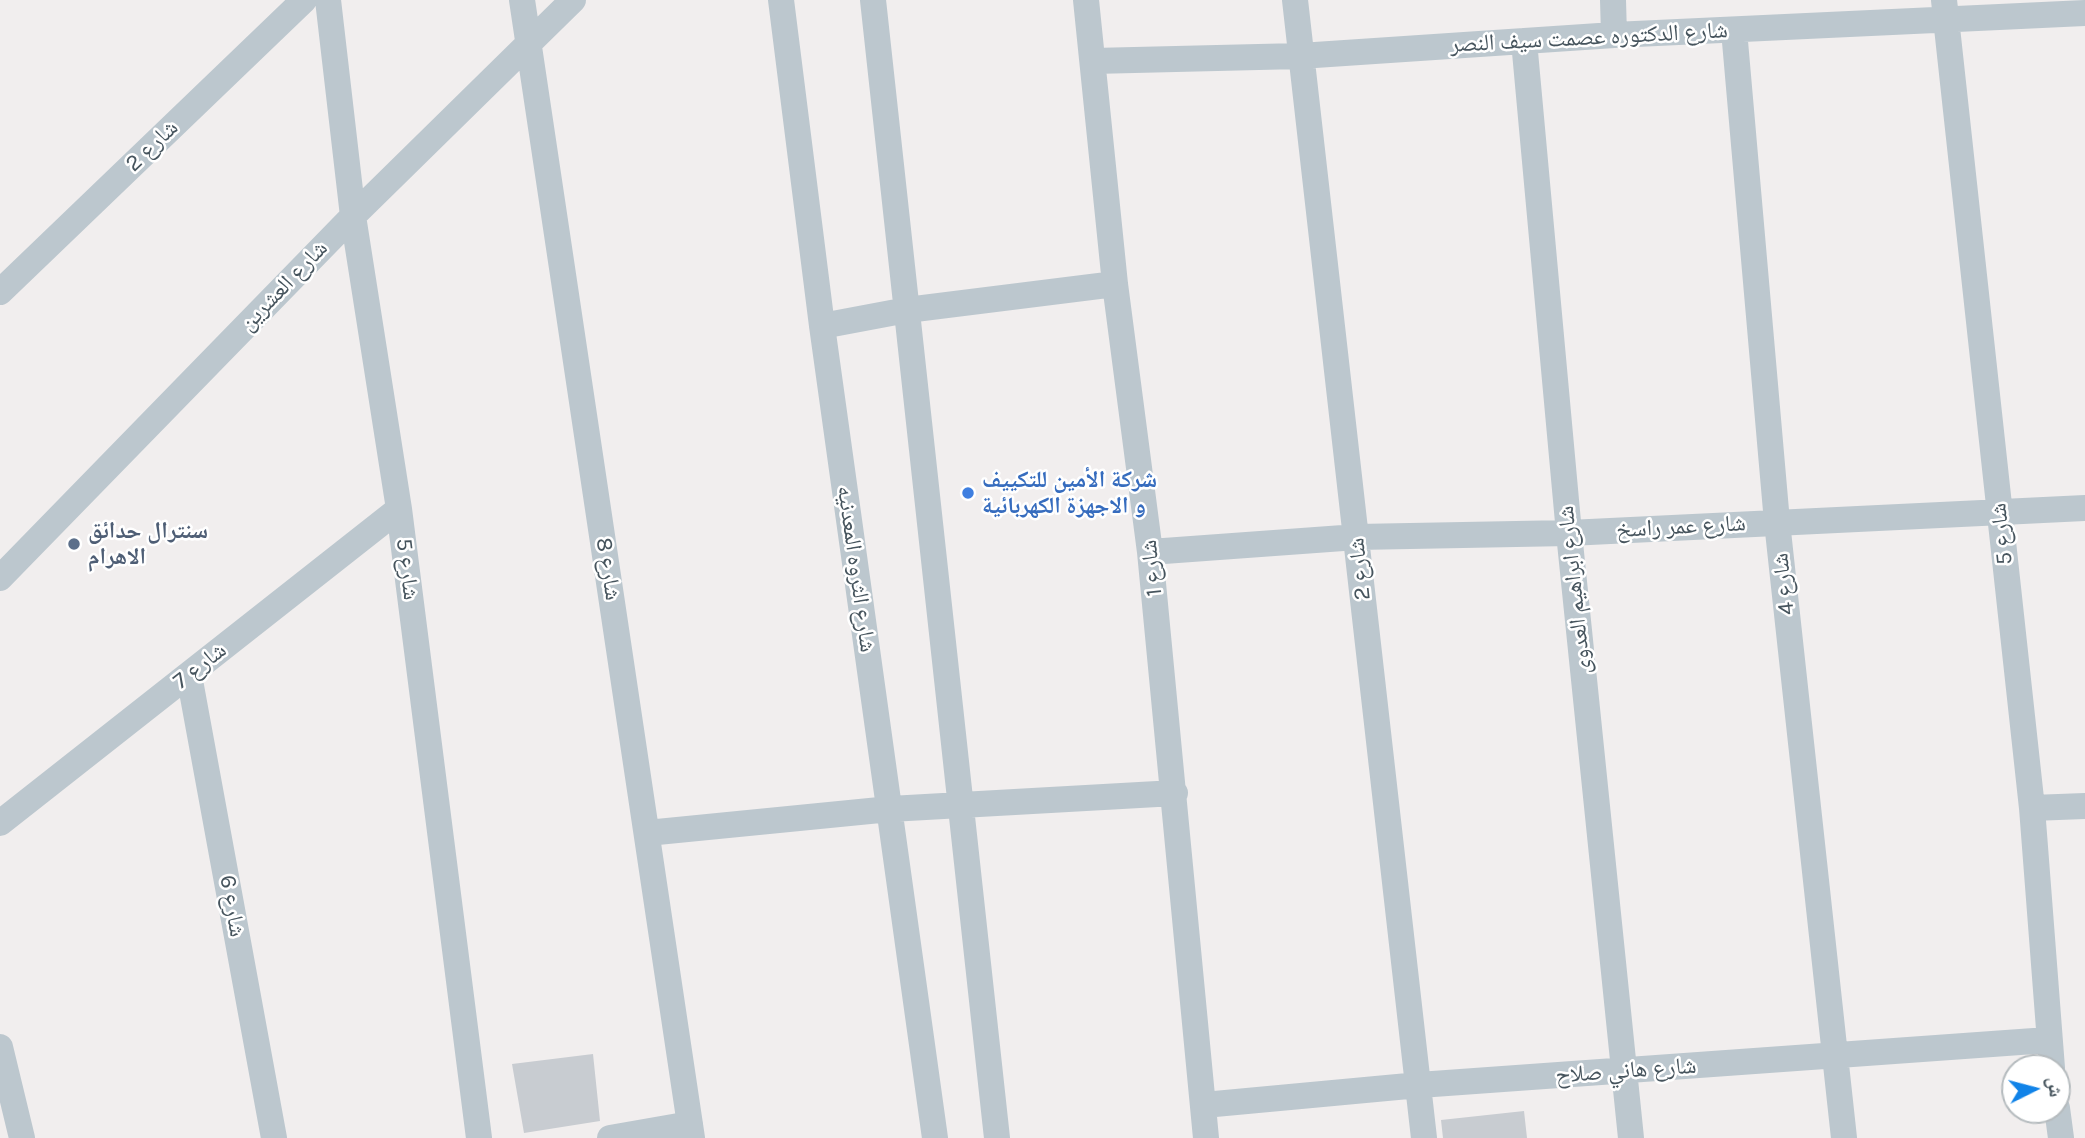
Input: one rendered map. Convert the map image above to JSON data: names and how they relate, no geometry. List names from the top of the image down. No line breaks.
{"streets":{"street":["شارع الدكتوره عصمت سيف النصر","شارع 2","شارع العشرين","شارع عمر راسخ","شارع 5","شارع 1","شارع 8","شارع الثروه المعدنيه","شارع 4","شارع ابراهيم العدوى","شارع 7","شارع 6","شارع هاني صلاح"]},"crossings":[["شارع الدكتوره عصمت سيف النصر","شارع 2"],["شارع الدكتوره عصمت سيف النصر","شارع 5"],["شارع الدكتوره عصمت سيف النصر","شارع 1"],["شارع الدكتوره عصمت سيف النصر","شارع 4"],["شارع الدكتوره عصمت سيف النصر","شارع ابراهيم العدوى"],["شارع 2","شارع عمر راسخ"],["شارع 2","شارع هاني صلاح"],["شارع العشرين","شارع 5"],["شارع العشرين","شارع 8"],["شارع عمر راسخ","شارع 5"],["شارع عمر راسخ","شارع 1"],["شارع عمر راسخ","شارع 4"],["شارع عمر راسخ","شارع ابراهيم العدوى"],["شارع 5","شارع 7"],["شارع 5","شارع هاني صلاح"],["شارع 1","شارع هاني صلاح"],["شارع 4","شارع هاني صلاح"],["شارع ابراهيم العدوى","شارع هاني صلاح"],["شارع 7","شارع 6"]],"places":["شركة الأمين للتكييف و الاجهزة الكهربائية","سنترال حدائق الاهرام"],"north":"right"}
